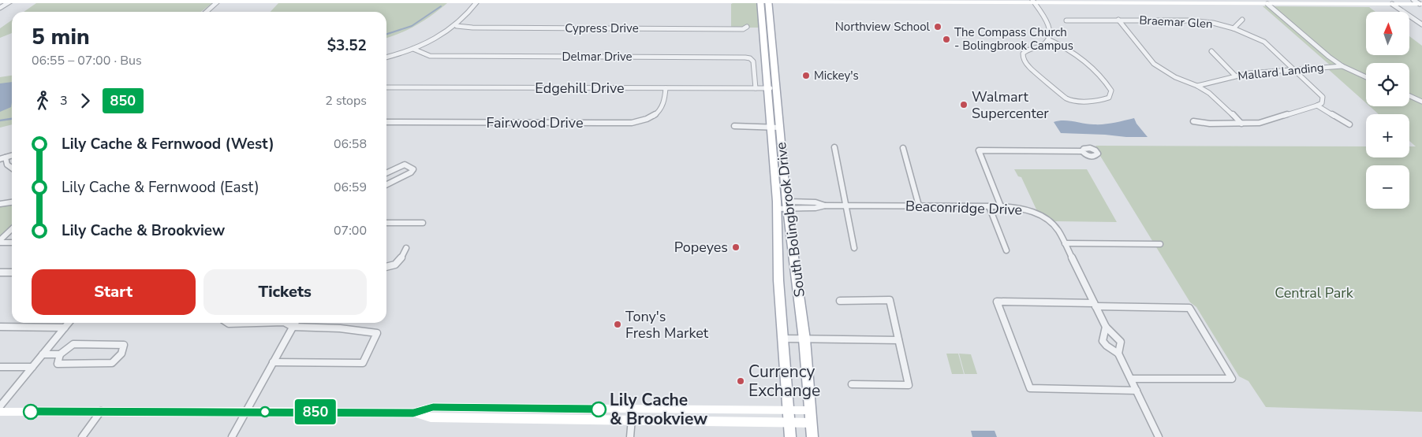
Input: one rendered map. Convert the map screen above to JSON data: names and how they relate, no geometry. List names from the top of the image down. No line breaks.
{"streets":{"main road":["South Bolingbrook Drive"],"street":["Braemar Glen","Cypress Drive","Delmar Drive","Mallard Landing","Edgehill Drive","Fairwood Drive","Beaconridge Drive"]},"crossings":[["Braemar Glen","Mallard Landing"],["Delmar Drive","Edgehill Drive"],["Edgehill Drive","Fairwood Drive"],["Edgehill Drive","South Bolingbrook Drive"],["Beaconridge Drive","South Bolingbrook Drive"]],"parks":["Central Park"],"places":["Northview School","The Compass Church - Bolingbrook Campus","Mickey's","Walmart Supercenter","Popeyes","Tony's Fresh Market","Currency Exchange","Lily Cache & Brookview"],"lines":["bus line 850"],"north":"top","page":{"on_map":"850","map_buttons":["+","−"],"heading":["5 min","06:55 – 07:00 · Bus","$3.52"],"legs":["3","850","2 stops"],"list":[{"name":"Lily Cache & Fernwood (West)","value":"06:58"},{"name":"Lily Cache & Fernwood (East)","value":"06:59"},{"name":"Lily Cache & Brookview","value":"07:00"}],"buttons":["Start","Tickets"]}}
